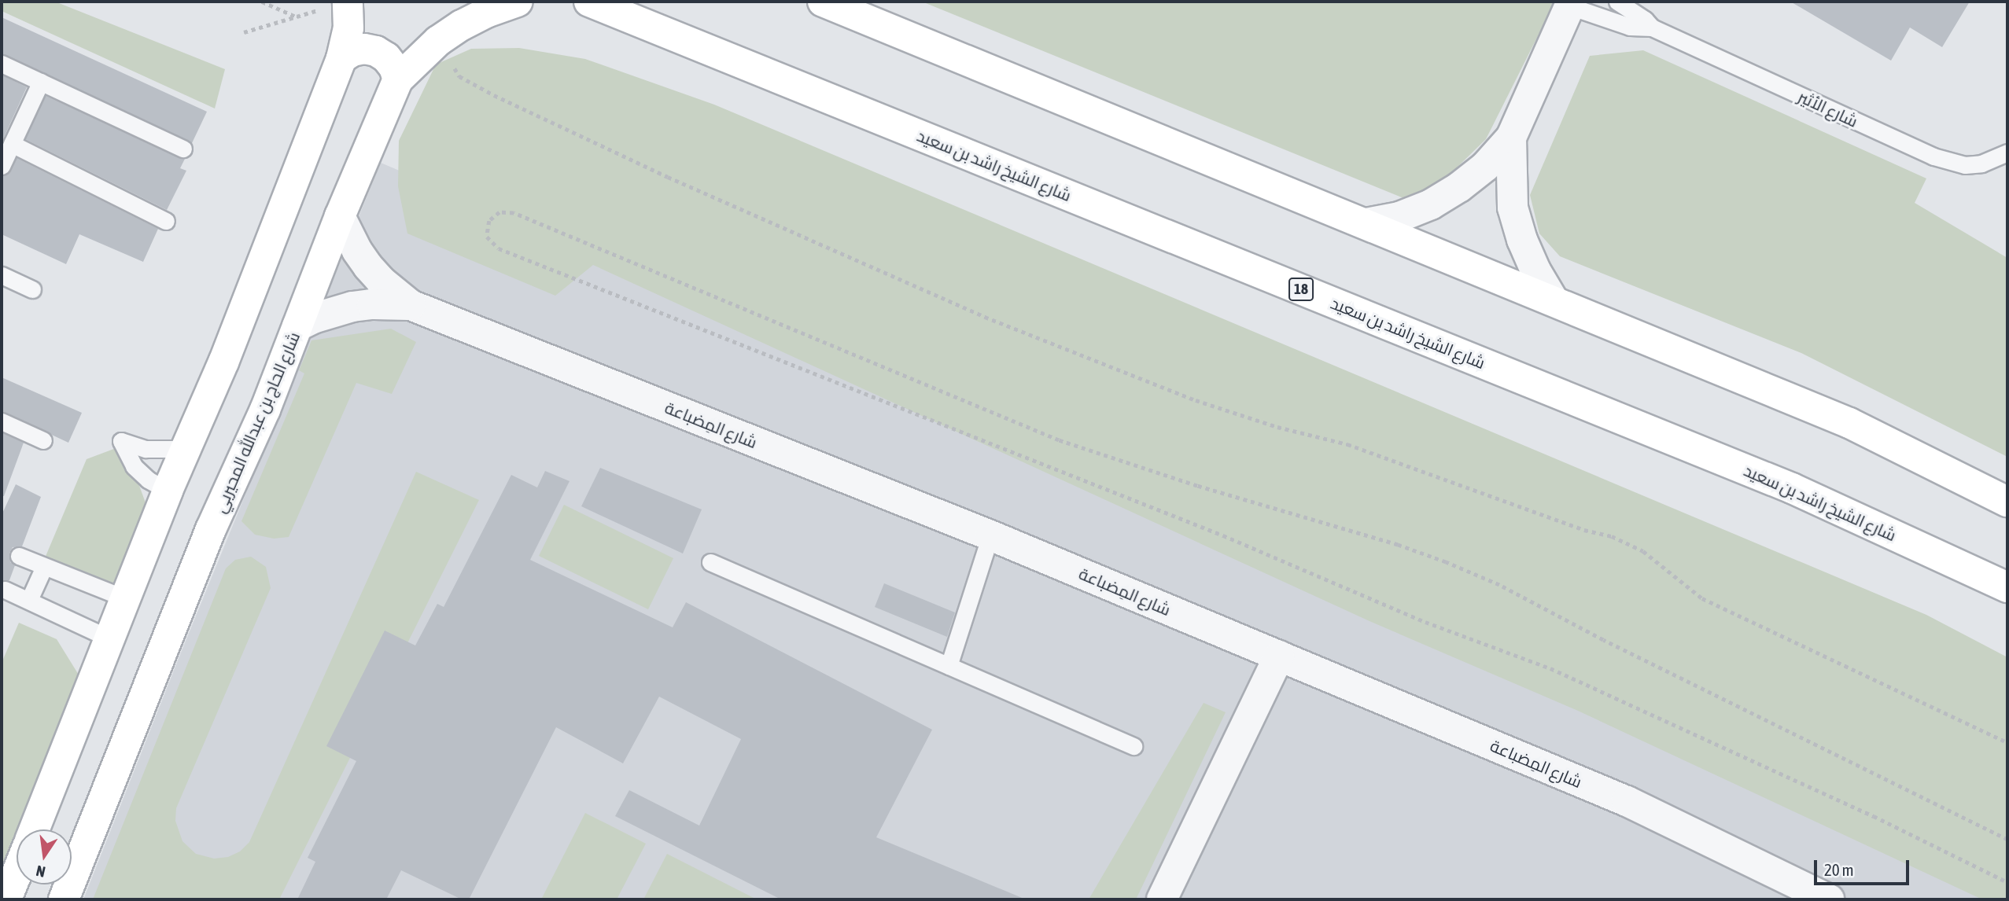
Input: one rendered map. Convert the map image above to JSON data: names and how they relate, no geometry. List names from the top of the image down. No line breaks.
{"streets":{"main road":["شارع الشيخ راشد بن سعيد","18","شارع الحاج بن عبدالله المحيربي"],"street":["شارع المِضباعة"],"lane":["شارع الأثير"]},"crossings":[["شارع الحاج بن عبدالله المحيربي","شارع المِضباعة"]],"scale_bar":"20 m","north":"bottom"}
